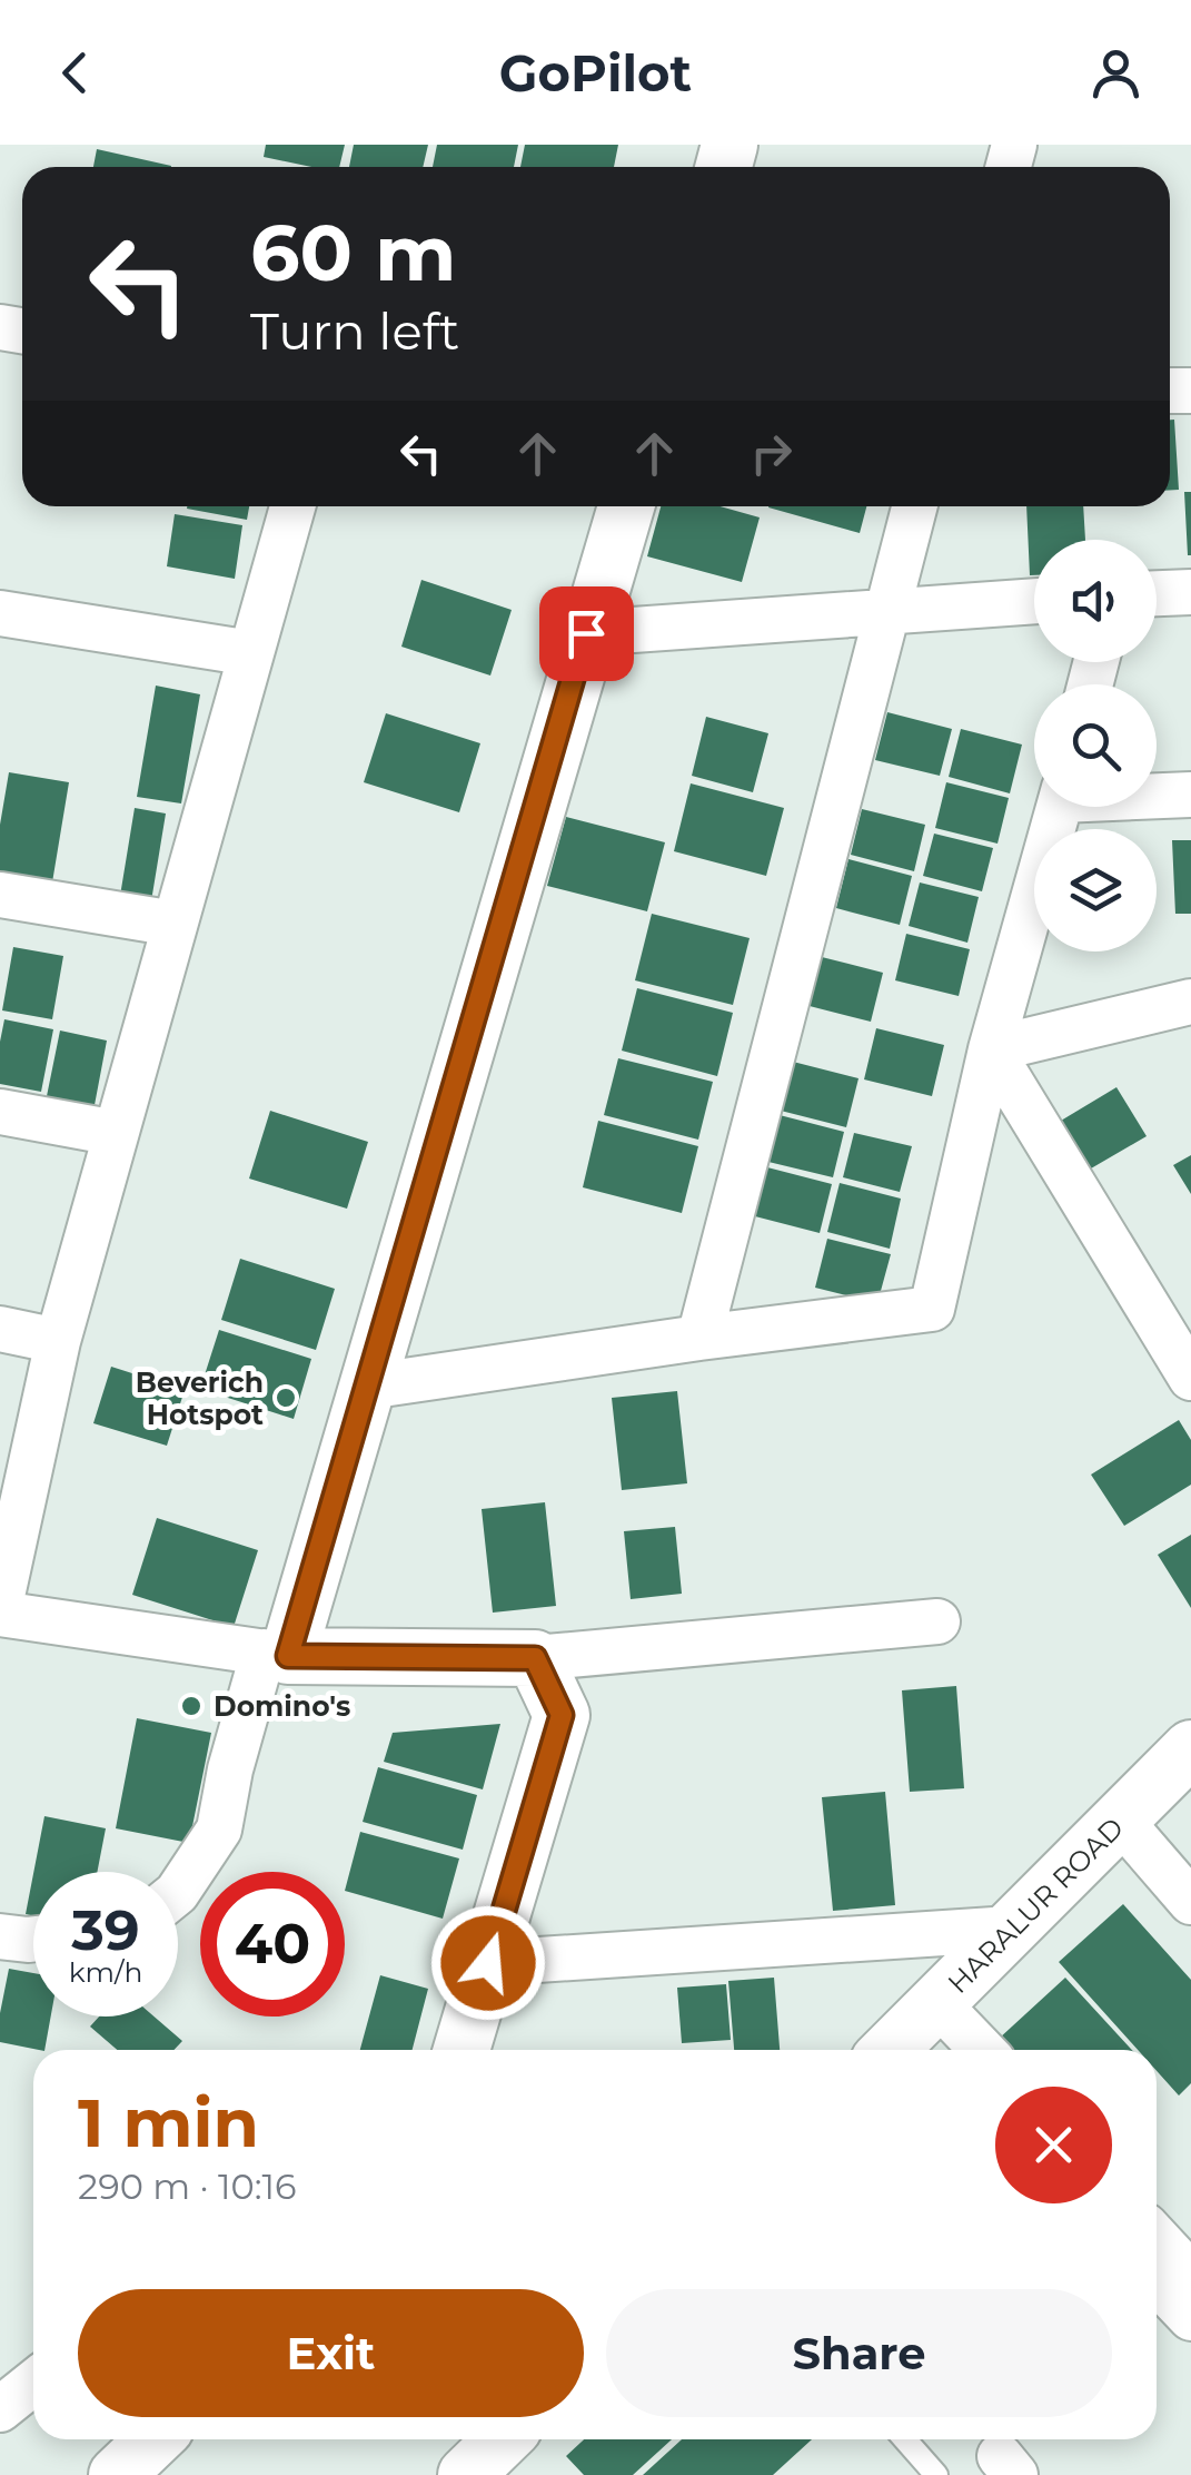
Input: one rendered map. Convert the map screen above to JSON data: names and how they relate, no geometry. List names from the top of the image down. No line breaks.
{"streets":{"street":["HARALUR ROAD"]},"places":["Beverich Hotspot","Domino's"],"page":{"header":"GoPilot","turn":["60 m","Turn left"],"speed":"39 km/h","limit":"40","heading":["1 min","290 m · 10:16"],"buttons":["Exit","Share"]}}
